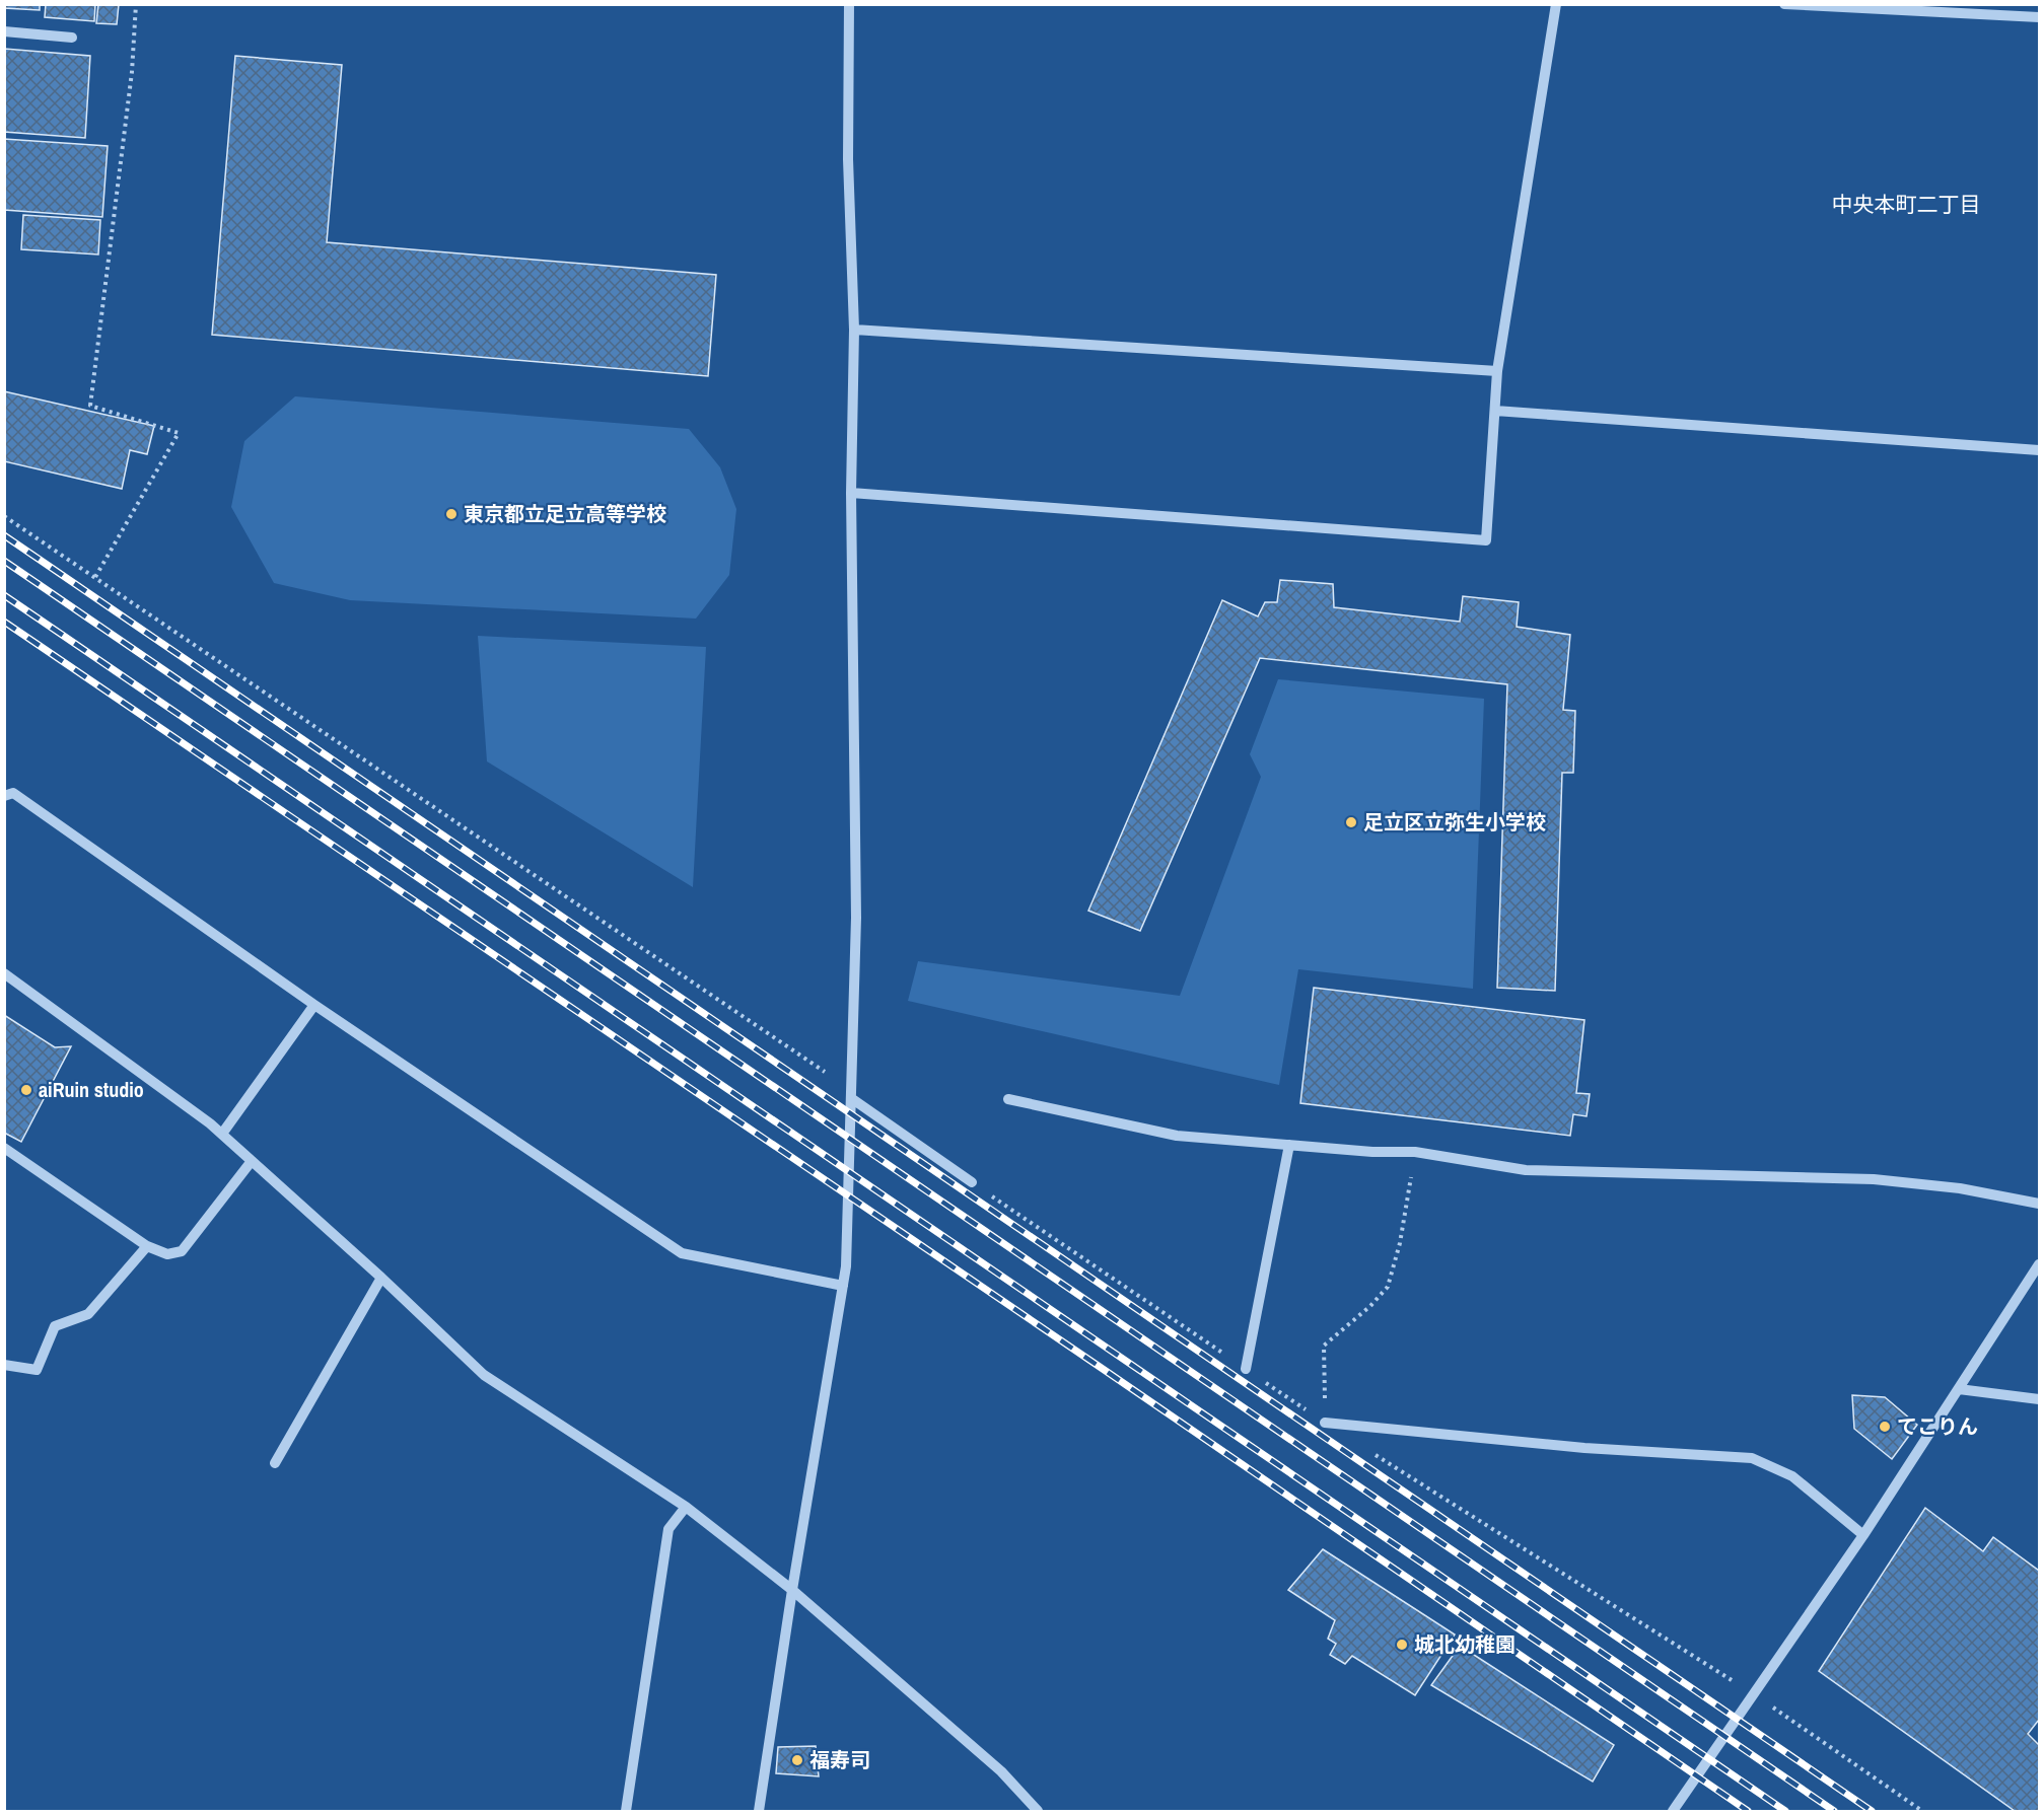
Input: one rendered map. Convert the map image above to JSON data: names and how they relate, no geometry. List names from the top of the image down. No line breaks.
{"districts":["中央本町二丁目"],"places":["東京都立足立高等学校","足立区立弥生小学校","aiRuin studio","てこりん","城北幼稚園","福寿司"]}
